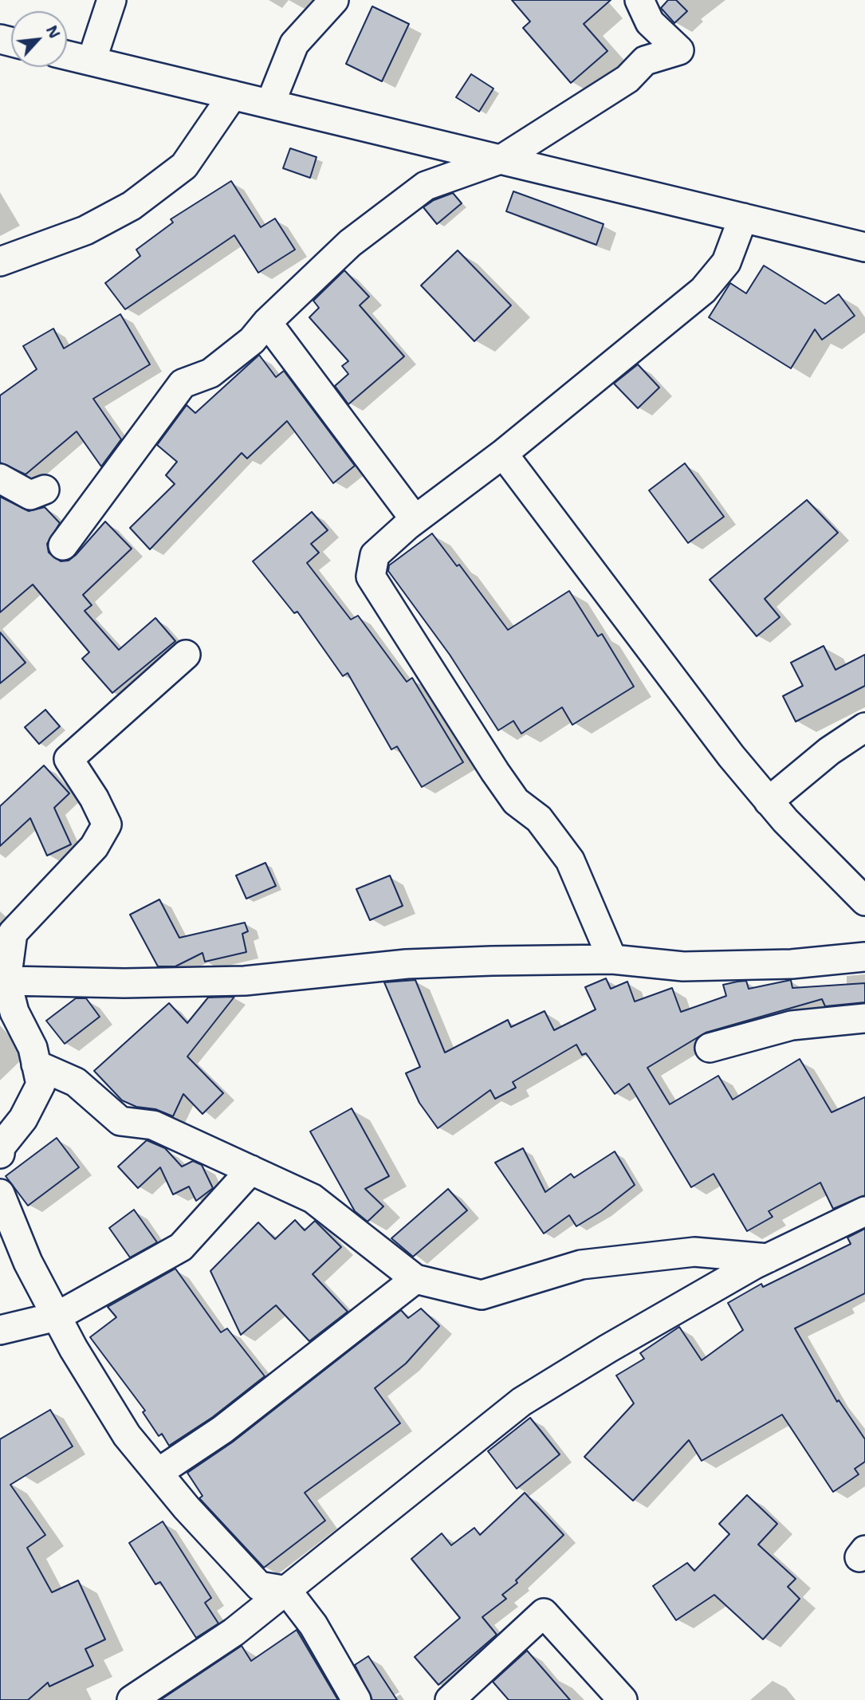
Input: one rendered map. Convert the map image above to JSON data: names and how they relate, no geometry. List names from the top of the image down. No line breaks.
{"north":"top right"}
